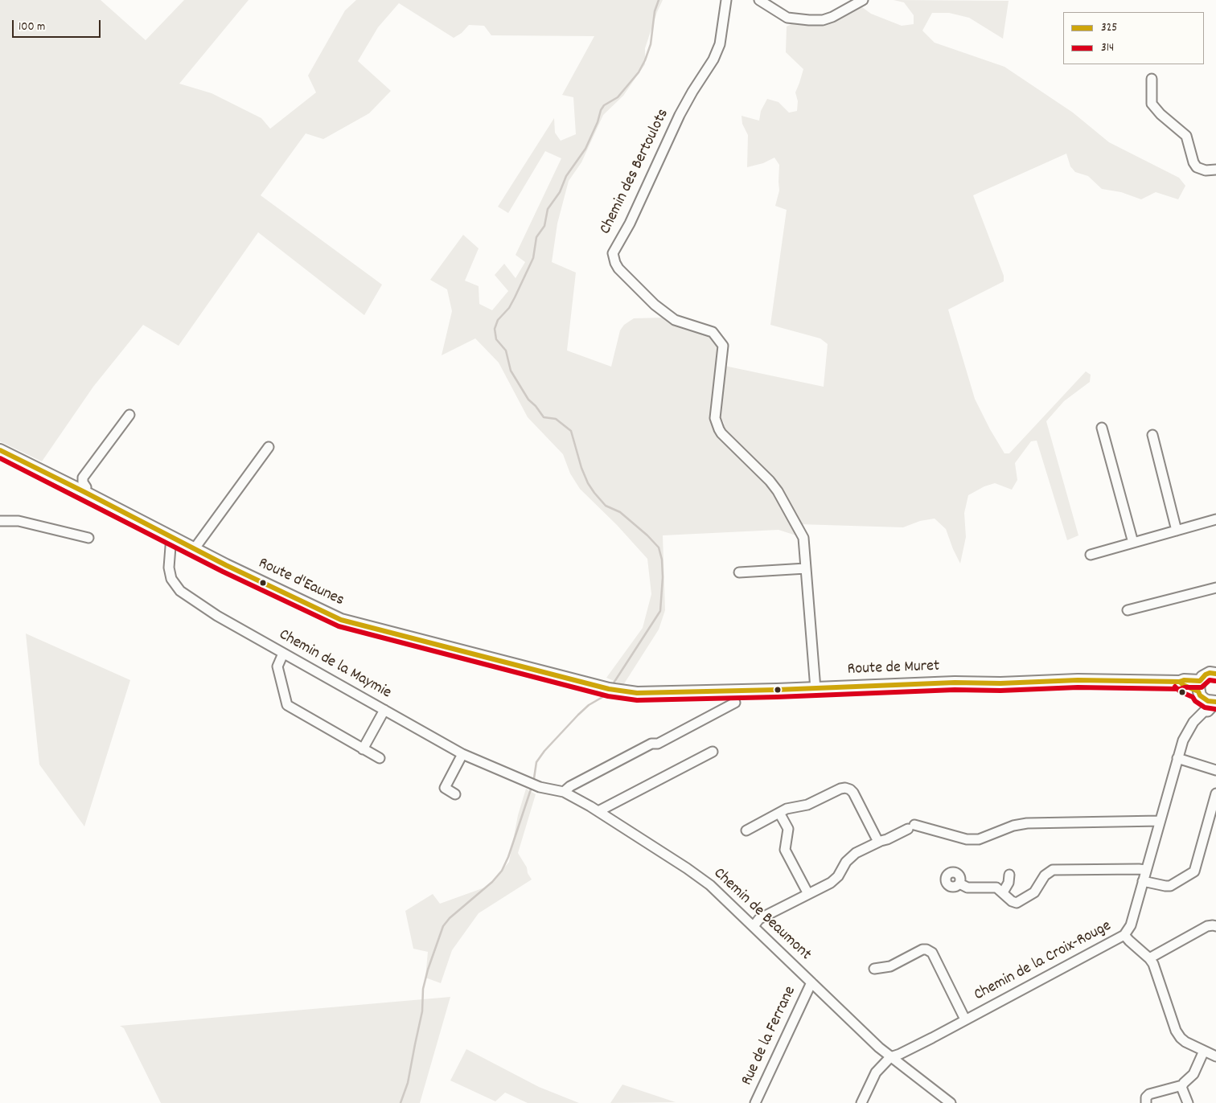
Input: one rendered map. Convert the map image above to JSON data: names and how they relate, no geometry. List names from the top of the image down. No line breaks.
{"streets":{"main road":["Route d'Eaunes","Route de Muret"],"street":["Chemin des Bertoulots","Chemin de la Maymie","Chemin de Beaumont","Chemin de la Croix-Rouge","Rue de la Ferrane"]},"crossings":[["Chemin des Bertoulots","Route de Muret"],["Route d'Eaunes","Chemin de la Maymie"],["Route d'Eaunes","Route de Muret"],["Chemin de la Maymie","Chemin de Beaumont"],["Route de Muret","Chemin de la Croix-Rouge"],["Chemin de Beaumont","Chemin de la Croix-Rouge"],["Chemin de Beaumont","Rue de la Ferrane"]],"lines":["transit line 325","transit line 314"],"legend":["325","314"],"scale_bar":"100 m"}
